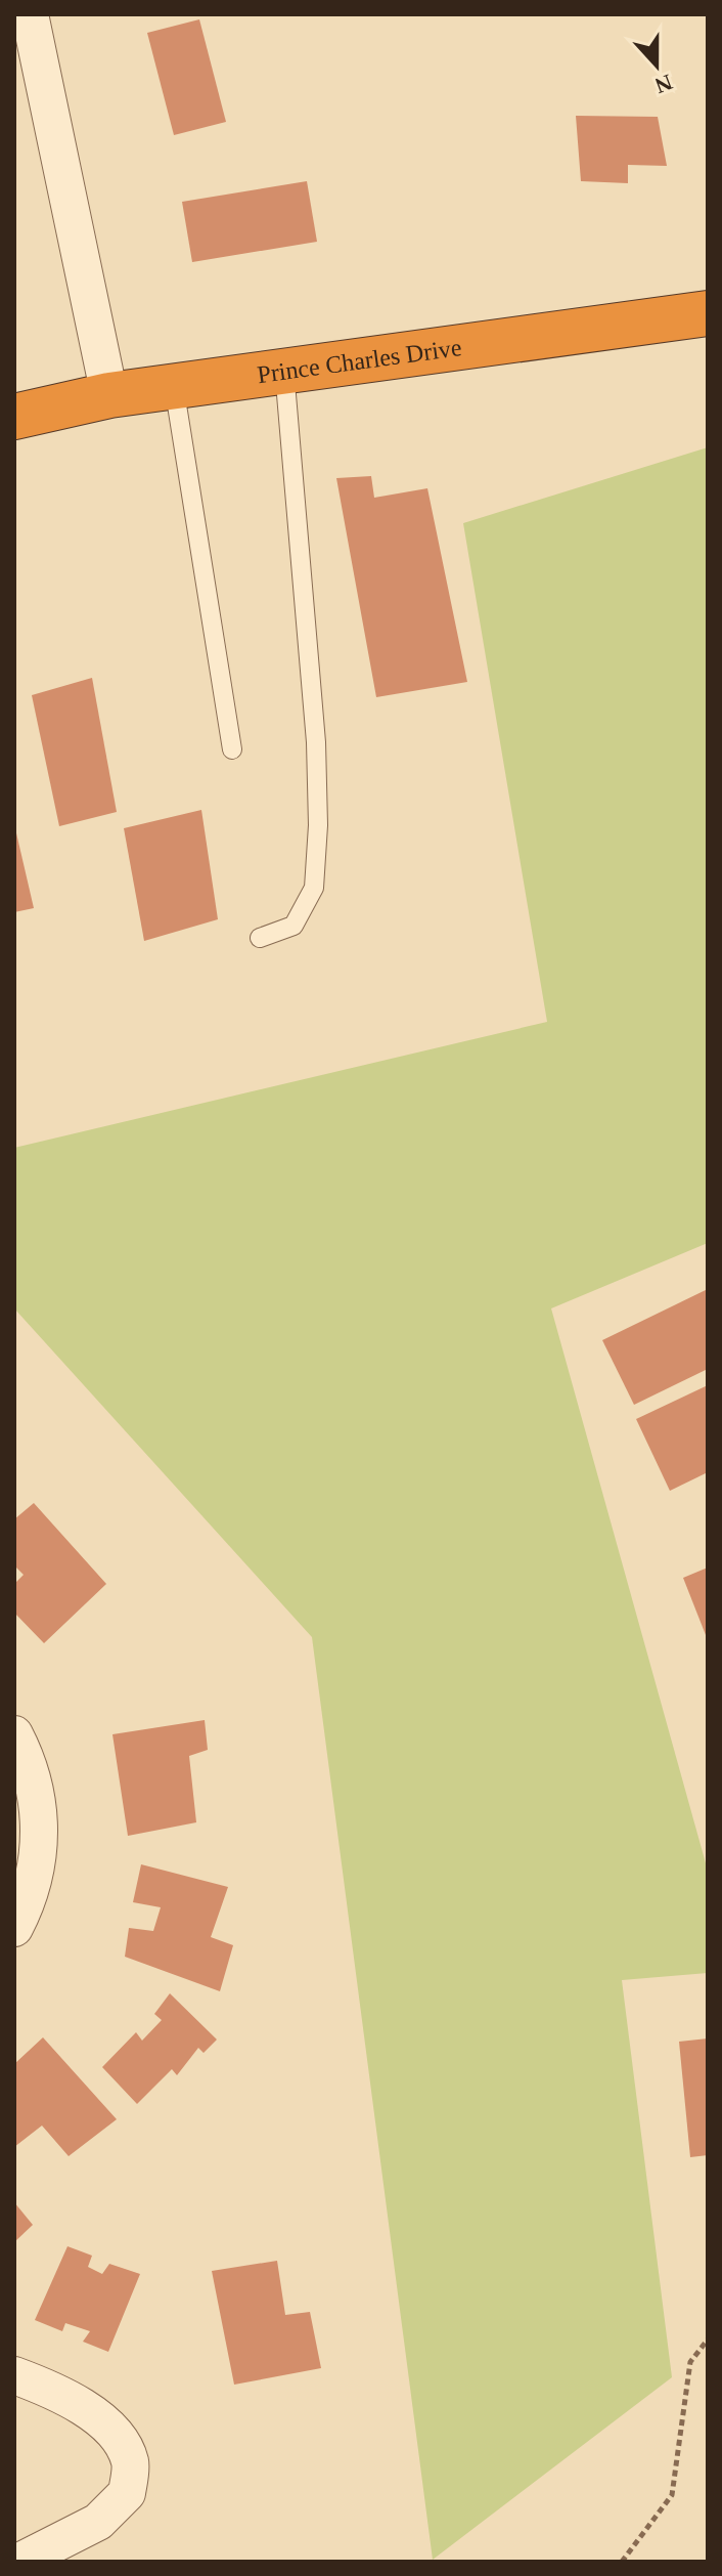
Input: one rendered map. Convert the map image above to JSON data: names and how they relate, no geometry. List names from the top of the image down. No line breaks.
{"streets":{"highway":["Prince Charles Drive"]},"north":"bottom"}
